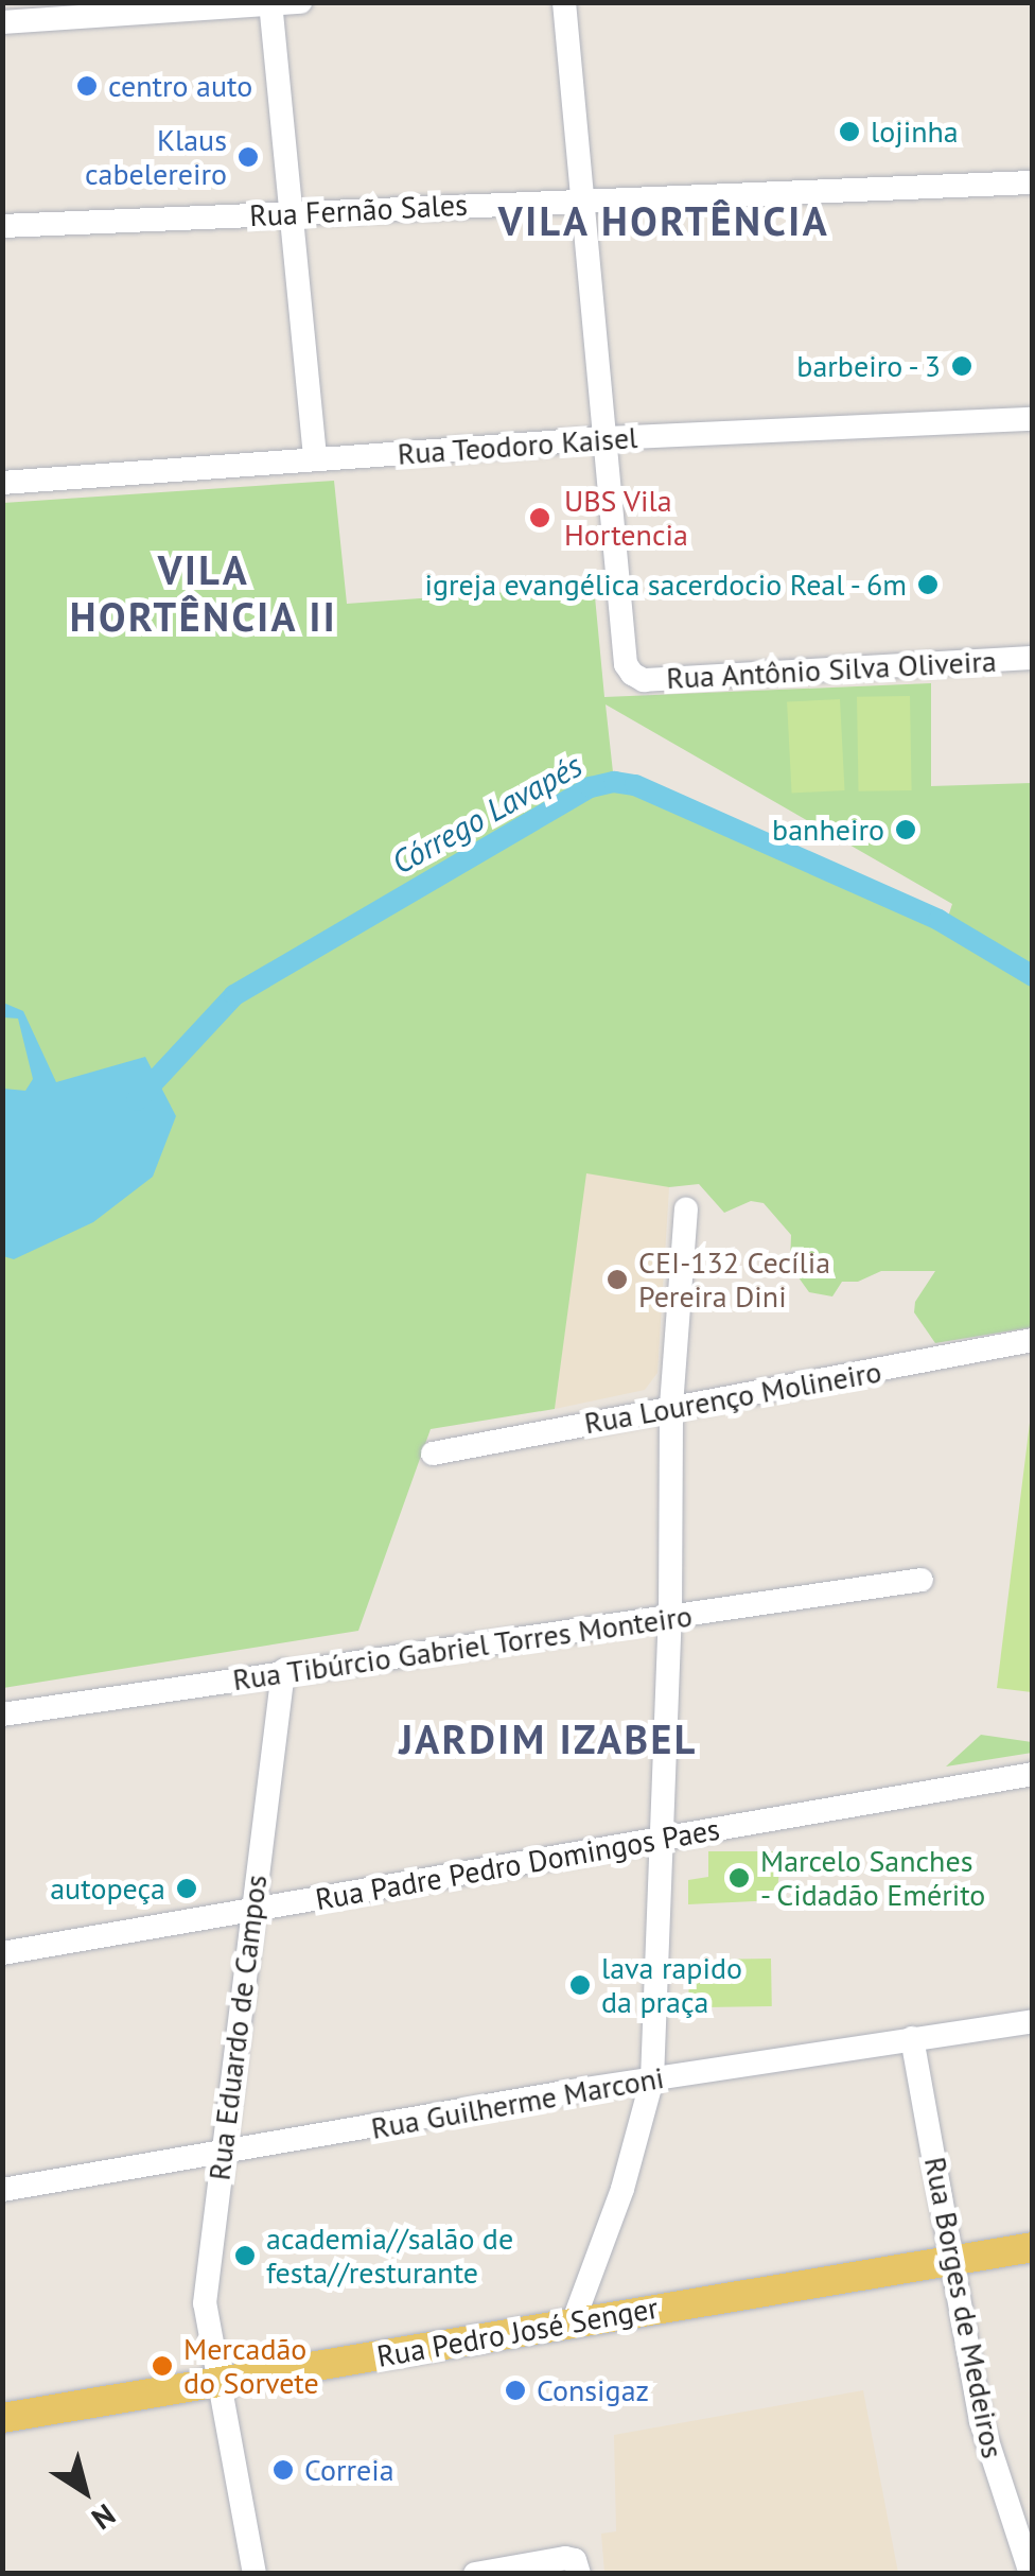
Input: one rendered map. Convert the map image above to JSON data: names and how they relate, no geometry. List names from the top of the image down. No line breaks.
{"streets":{"main road":["Rua Pedro José Senger"],"street":["Rua Fernão Sales","Rua Teodoro Kaisel","Rua Antônio Silva Oliveira","Rua Lourenço Molineiro","Rua Tibúrcio Gabriel Torres Monteiro","Rua Padre Pedro Domingos Paes","Rua Eduardo de Campos","Rua Guilherme Marconi","Rua Borges de Medeiros"]},"crossings":[["Rua Teodoro Kaisel","Rua Antônio Silva Oliveira"],["Rua Tibúrcio Gabriel Torres Monteiro","Rua Eduardo de Campos"],["Rua Padre Pedro Domingos Paes","Rua Eduardo de Campos"],["Rua Eduardo de Campos","Rua Guilherme Marconi"],["Rua Eduardo de Campos","Rua Pedro José Senger"],["Rua Guilherme Marconi","Rua Borges de Medeiros"],["Rua Borges de Medeiros","Rua Pedro José Senger"]],"districts":["VILA HORTÊNCIA","VILA HORTÊNCIA II","JARDIM IZABEL"],"water":["Córrego Lavapés"],"places":["centro auto","lojinha","Klaus cabelereiro","barbeiro - 3","UBS Vila Hortencia","igreja evangélica sacerdocio Real - 6m","banheiro","CEI-132 Cecília Pereira Dini","Marcelo Sanches - Cidadão Emérito","autopeça","lava rapido da praça","academia//salão de festa//resturante","Mercadão do Sorvete","Consigaz","Correia"],"north":"bottom right"}
